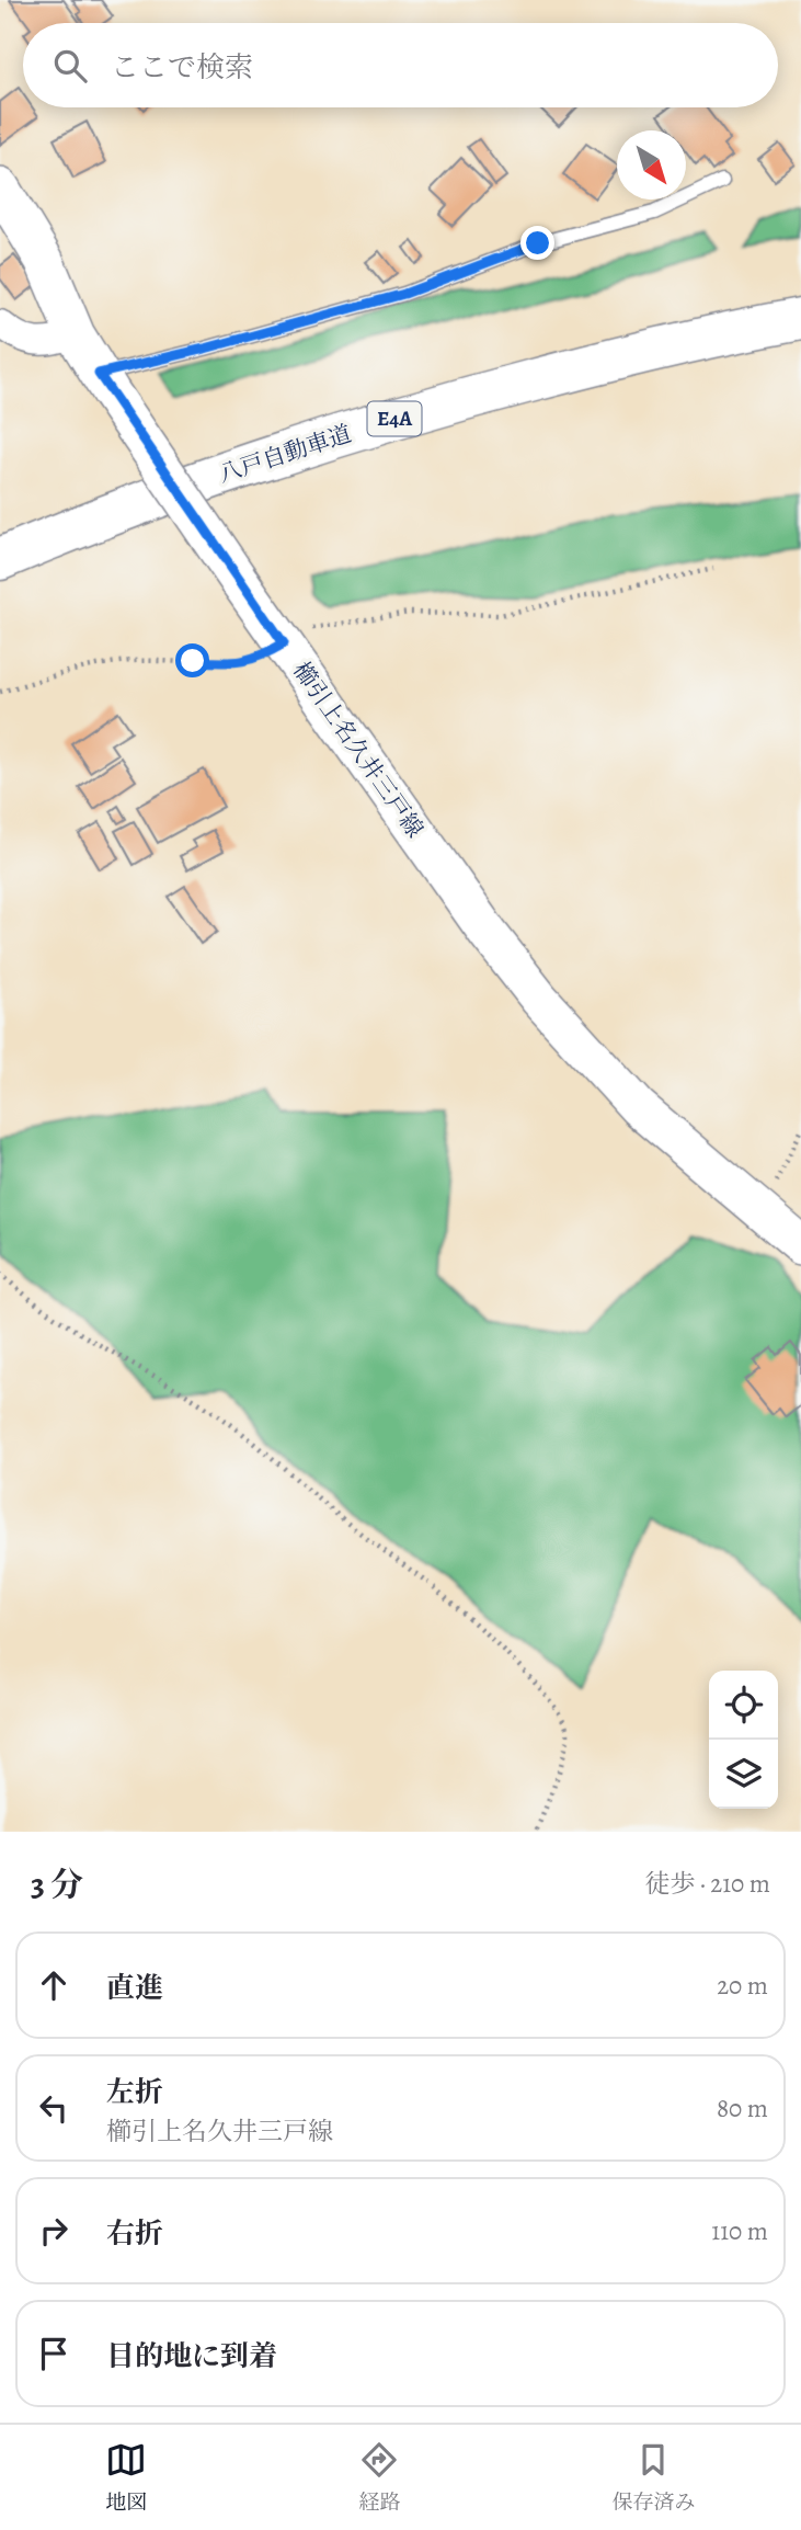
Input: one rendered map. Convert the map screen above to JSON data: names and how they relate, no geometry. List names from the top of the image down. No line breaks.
{"streets":{"highway":["E4A","八戸自動車道"],"main road":["櫛引上名久井三戸線"]},"north":"bottom right","page":{"search":"ここで検索","heading":["3 分","徒歩 · 210 m"],"list":[["直進","20 m"],["左折","櫛引上名久井三戸線","80 m"],["右折","110 m"],"目的地に到着"],"nav":["地図","経路","保存済み"]}}
